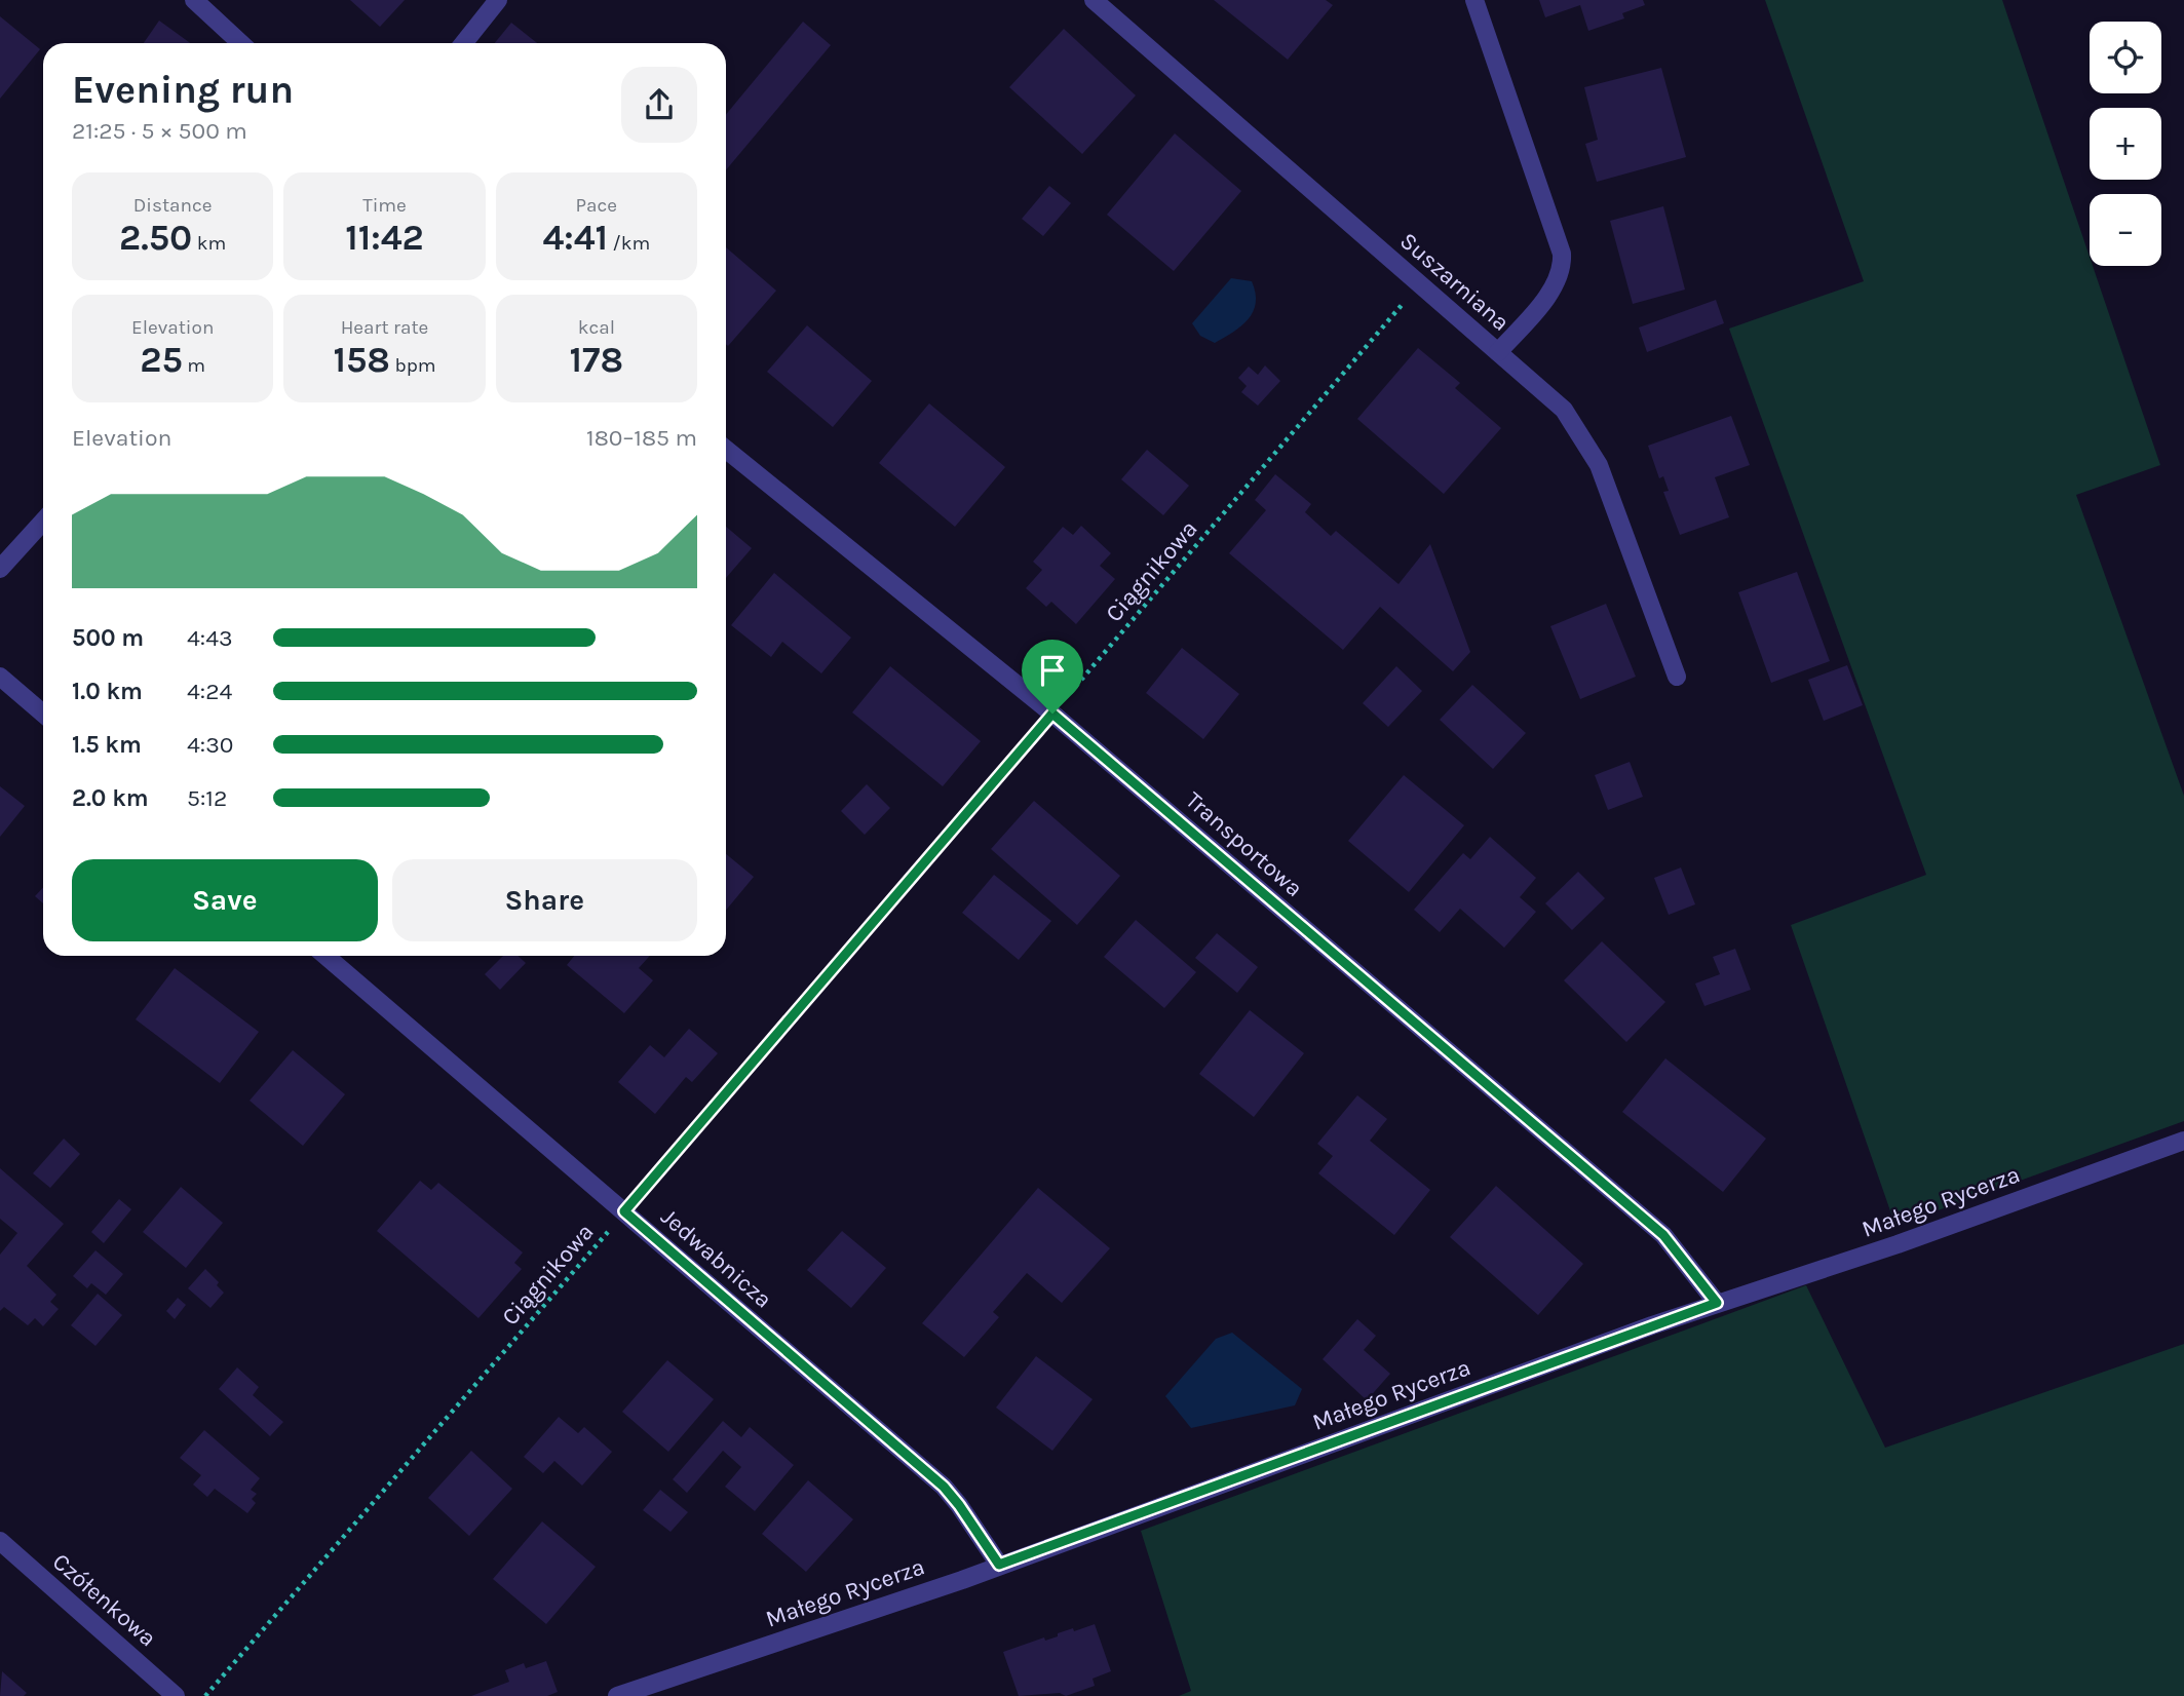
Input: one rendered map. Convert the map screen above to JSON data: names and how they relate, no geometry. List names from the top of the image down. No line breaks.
{"streets":{"street":["Suszarniana","Transportowa","Małego Rycerza","Jedwabnicza","Czółenkowa"],"path":["Ciągnikowa"]},"crossings":[["Suszarniana","Ciągnikowa"],["Ciągnikowa","Transportowa"],["Ciągnikowa","Jedwabnicza"],["Transportowa","Małego Rycerza"],["Małego Rycerza","Jedwabnicza"]],"page":{"map_buttons":["+","−"],"heading":["Evening run","21:25 · 5 × 500 m"],"stats":[["Distance","2.50 km"],["Time","11:42"],["Pace","4:41 /km"],["Elevation","25 m"],["Heart rate","158 bpm"],["kcal","178"]],"chart":["Elevation","180–185 m"],"list":[{"name":"500 m","note":"4:43"},{"name":"1.0 km","note":"4:24"},{"name":"1.5 km","note":"4:30"},{"name":"2.0 km","note":"5:12"}],"buttons":["Save","Share"]}}
